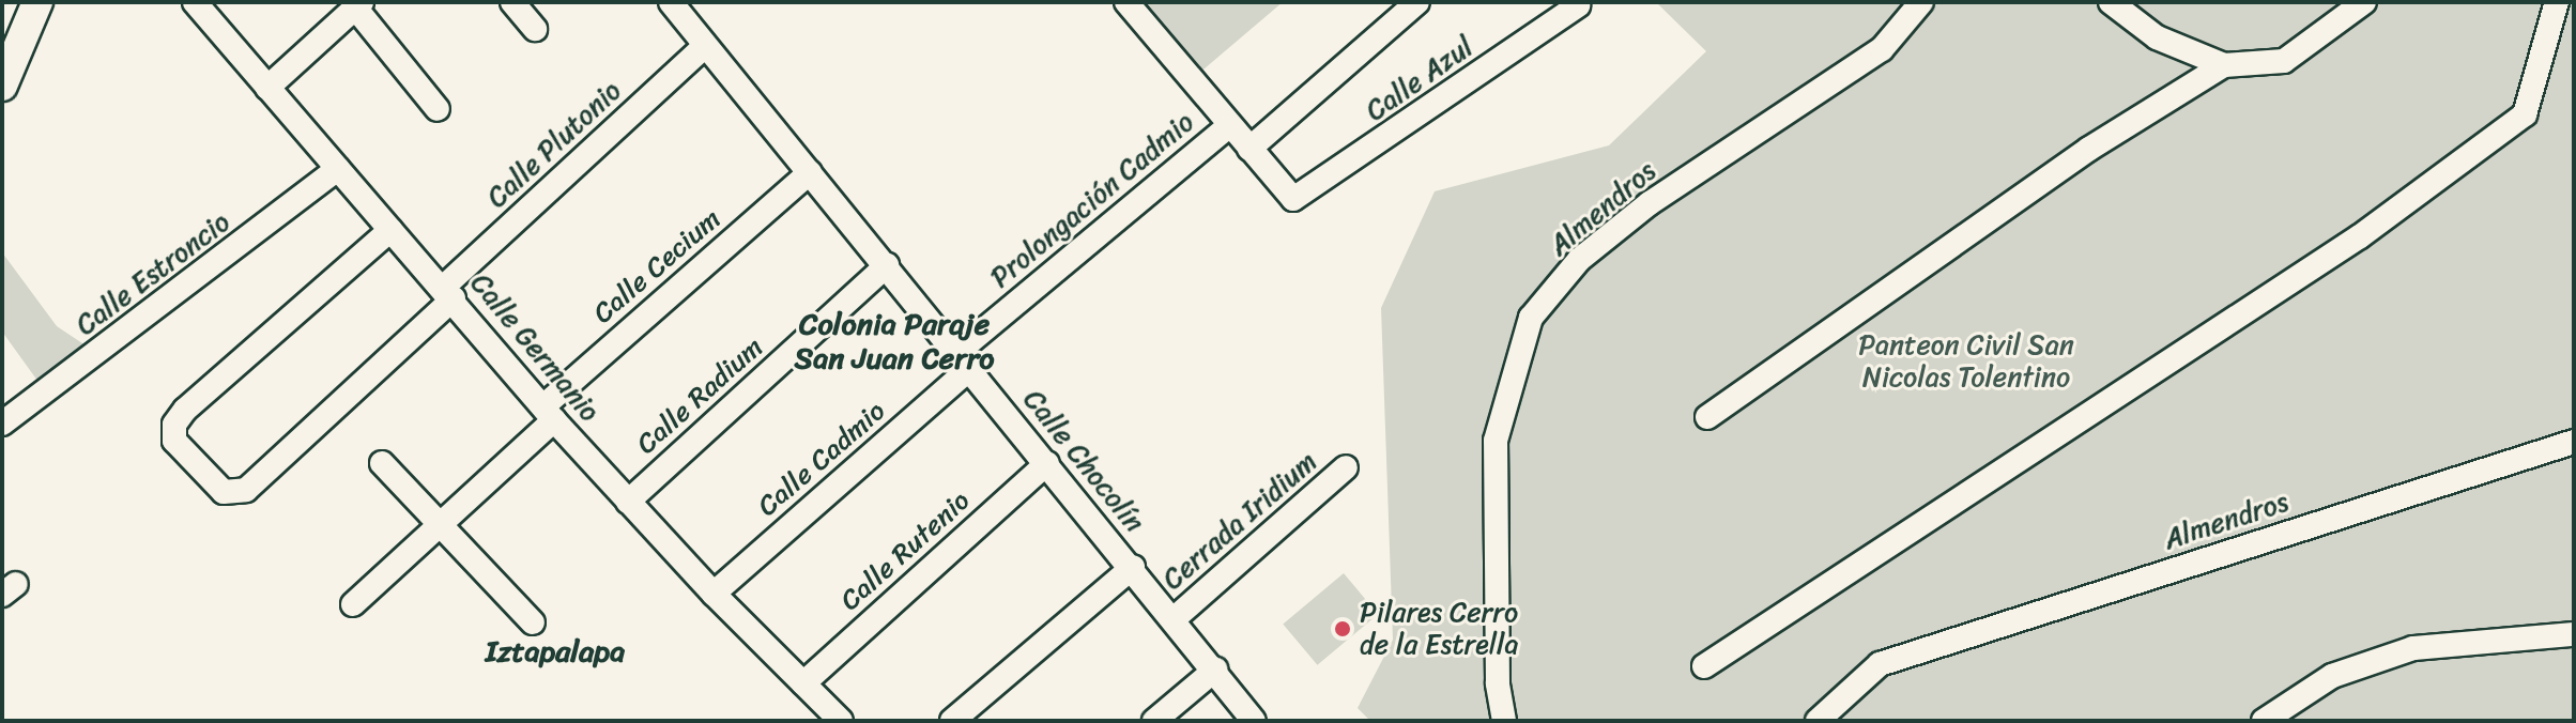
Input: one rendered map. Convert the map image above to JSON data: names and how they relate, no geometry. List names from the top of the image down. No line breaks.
{"streets":{"street":["Calle Azul","Calle Plutonio","Prolongación Cadmio","Almendros","Calle Cecium","Calle Estroncio","Calle Germanio","Calle Radium","Calle Cadmio","Calle Chocolín","Cerrada Iridium","Calle Rutenio"]},"crossings":[["Calle Plutonio","Calle Germanio"],["Calle Plutonio","Calle Chocolín"],["Prolongación Cadmio","Calle Cadmio"],["Prolongación Cadmio","Calle Chocolín"],["Calle Cecium","Calle Germanio"],["Calle Cecium","Calle Chocolín"],["Calle Estroncio","Calle Germanio"],["Calle Germanio","Calle Radium"],["Calle Germanio","Calle Cadmio"],["Calle Germanio","Calle Rutenio"],["Calle Radium","Calle Chocolín"],["Calle Cadmio","Calle Chocolín"],["Calle Chocolín","Cerrada Iridium"],["Calle Chocolín","Calle Rutenio"]],"districts":["Colonia Paraje San Juan Cerro","Iztapalapa"],"parks":["Panteon Civil San Nicolas Tolentino"],"places":["Pilares Cerro de la Estrella"]}
